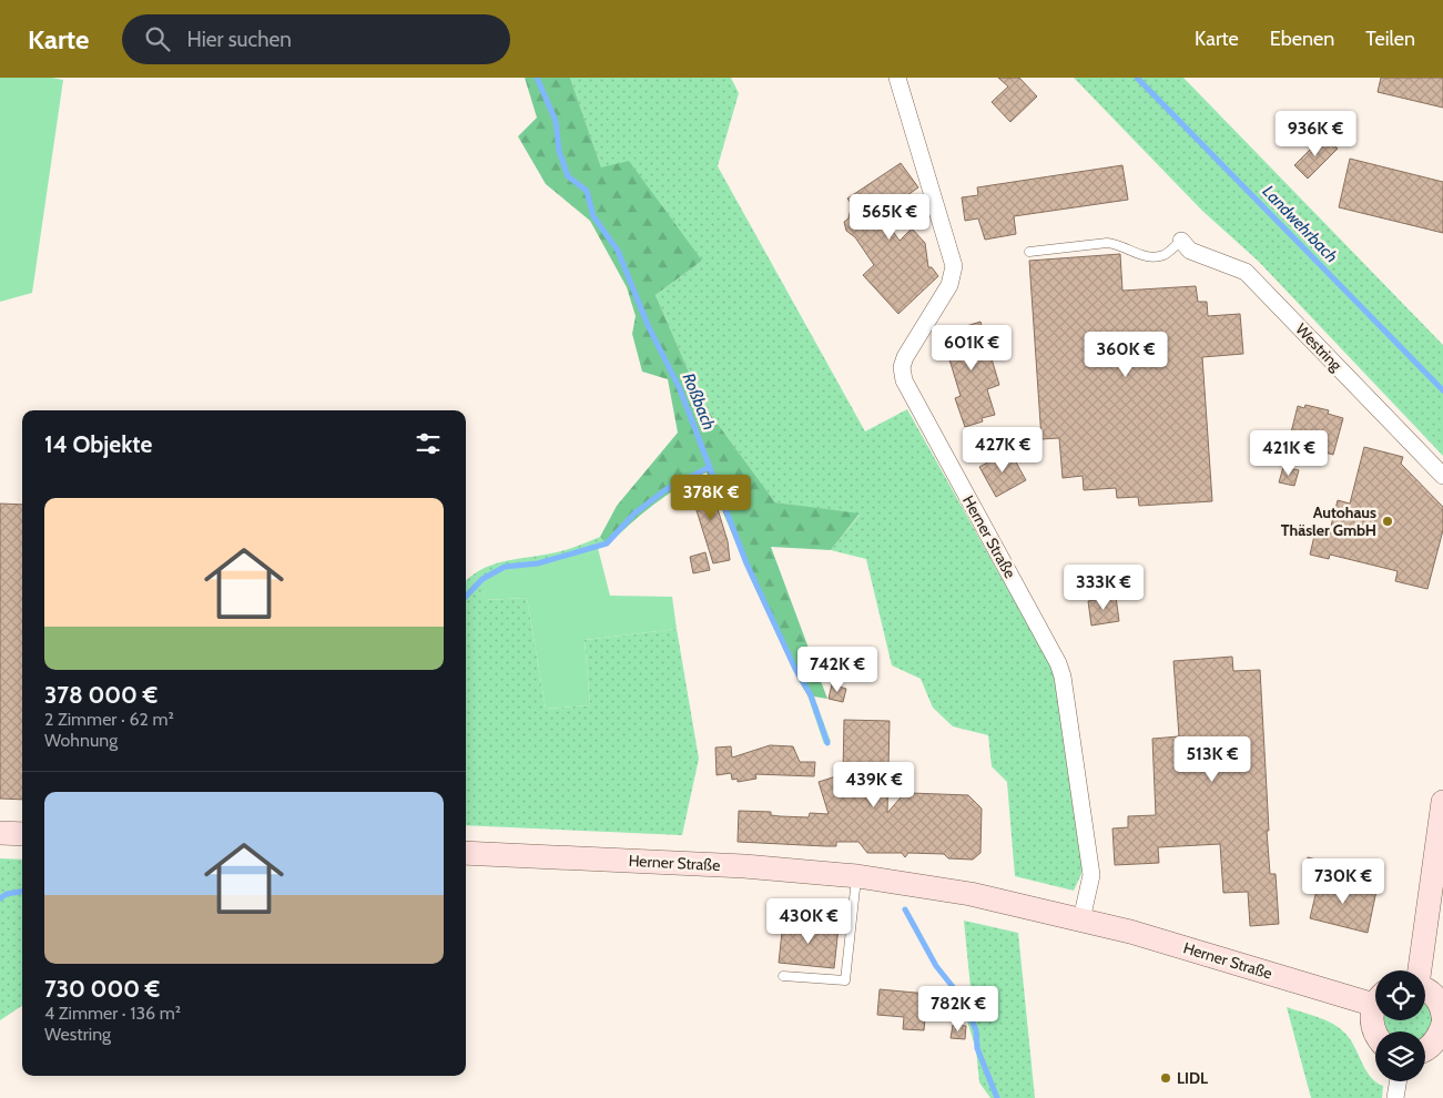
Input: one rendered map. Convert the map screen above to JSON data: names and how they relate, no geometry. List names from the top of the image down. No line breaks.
{"streets":{"main road":["Herner Straße"],"street":["Westring"]},"water":["Landwehrbach","Roßbach"],"places":["Autohaus Thäsler GmbH","LIDL"],"page":{"header":"Karte","search":"Hier suchen","nav":["Karte","Ebenen","Teilen"],"price":["936K €","565K €","601K €","360K €","427K €","421K €","378K €","333K €","742K €","513K €","439K €","730K €","430K €","782K €"],"heading":"14 Objekte","list":[{"name":"378 000 €","note":"2 Zimmer · 62 m² · Wohnung"},{"name":"730 000 €","note":"4 Zimmer · 136 m² · Westring"}]}}
